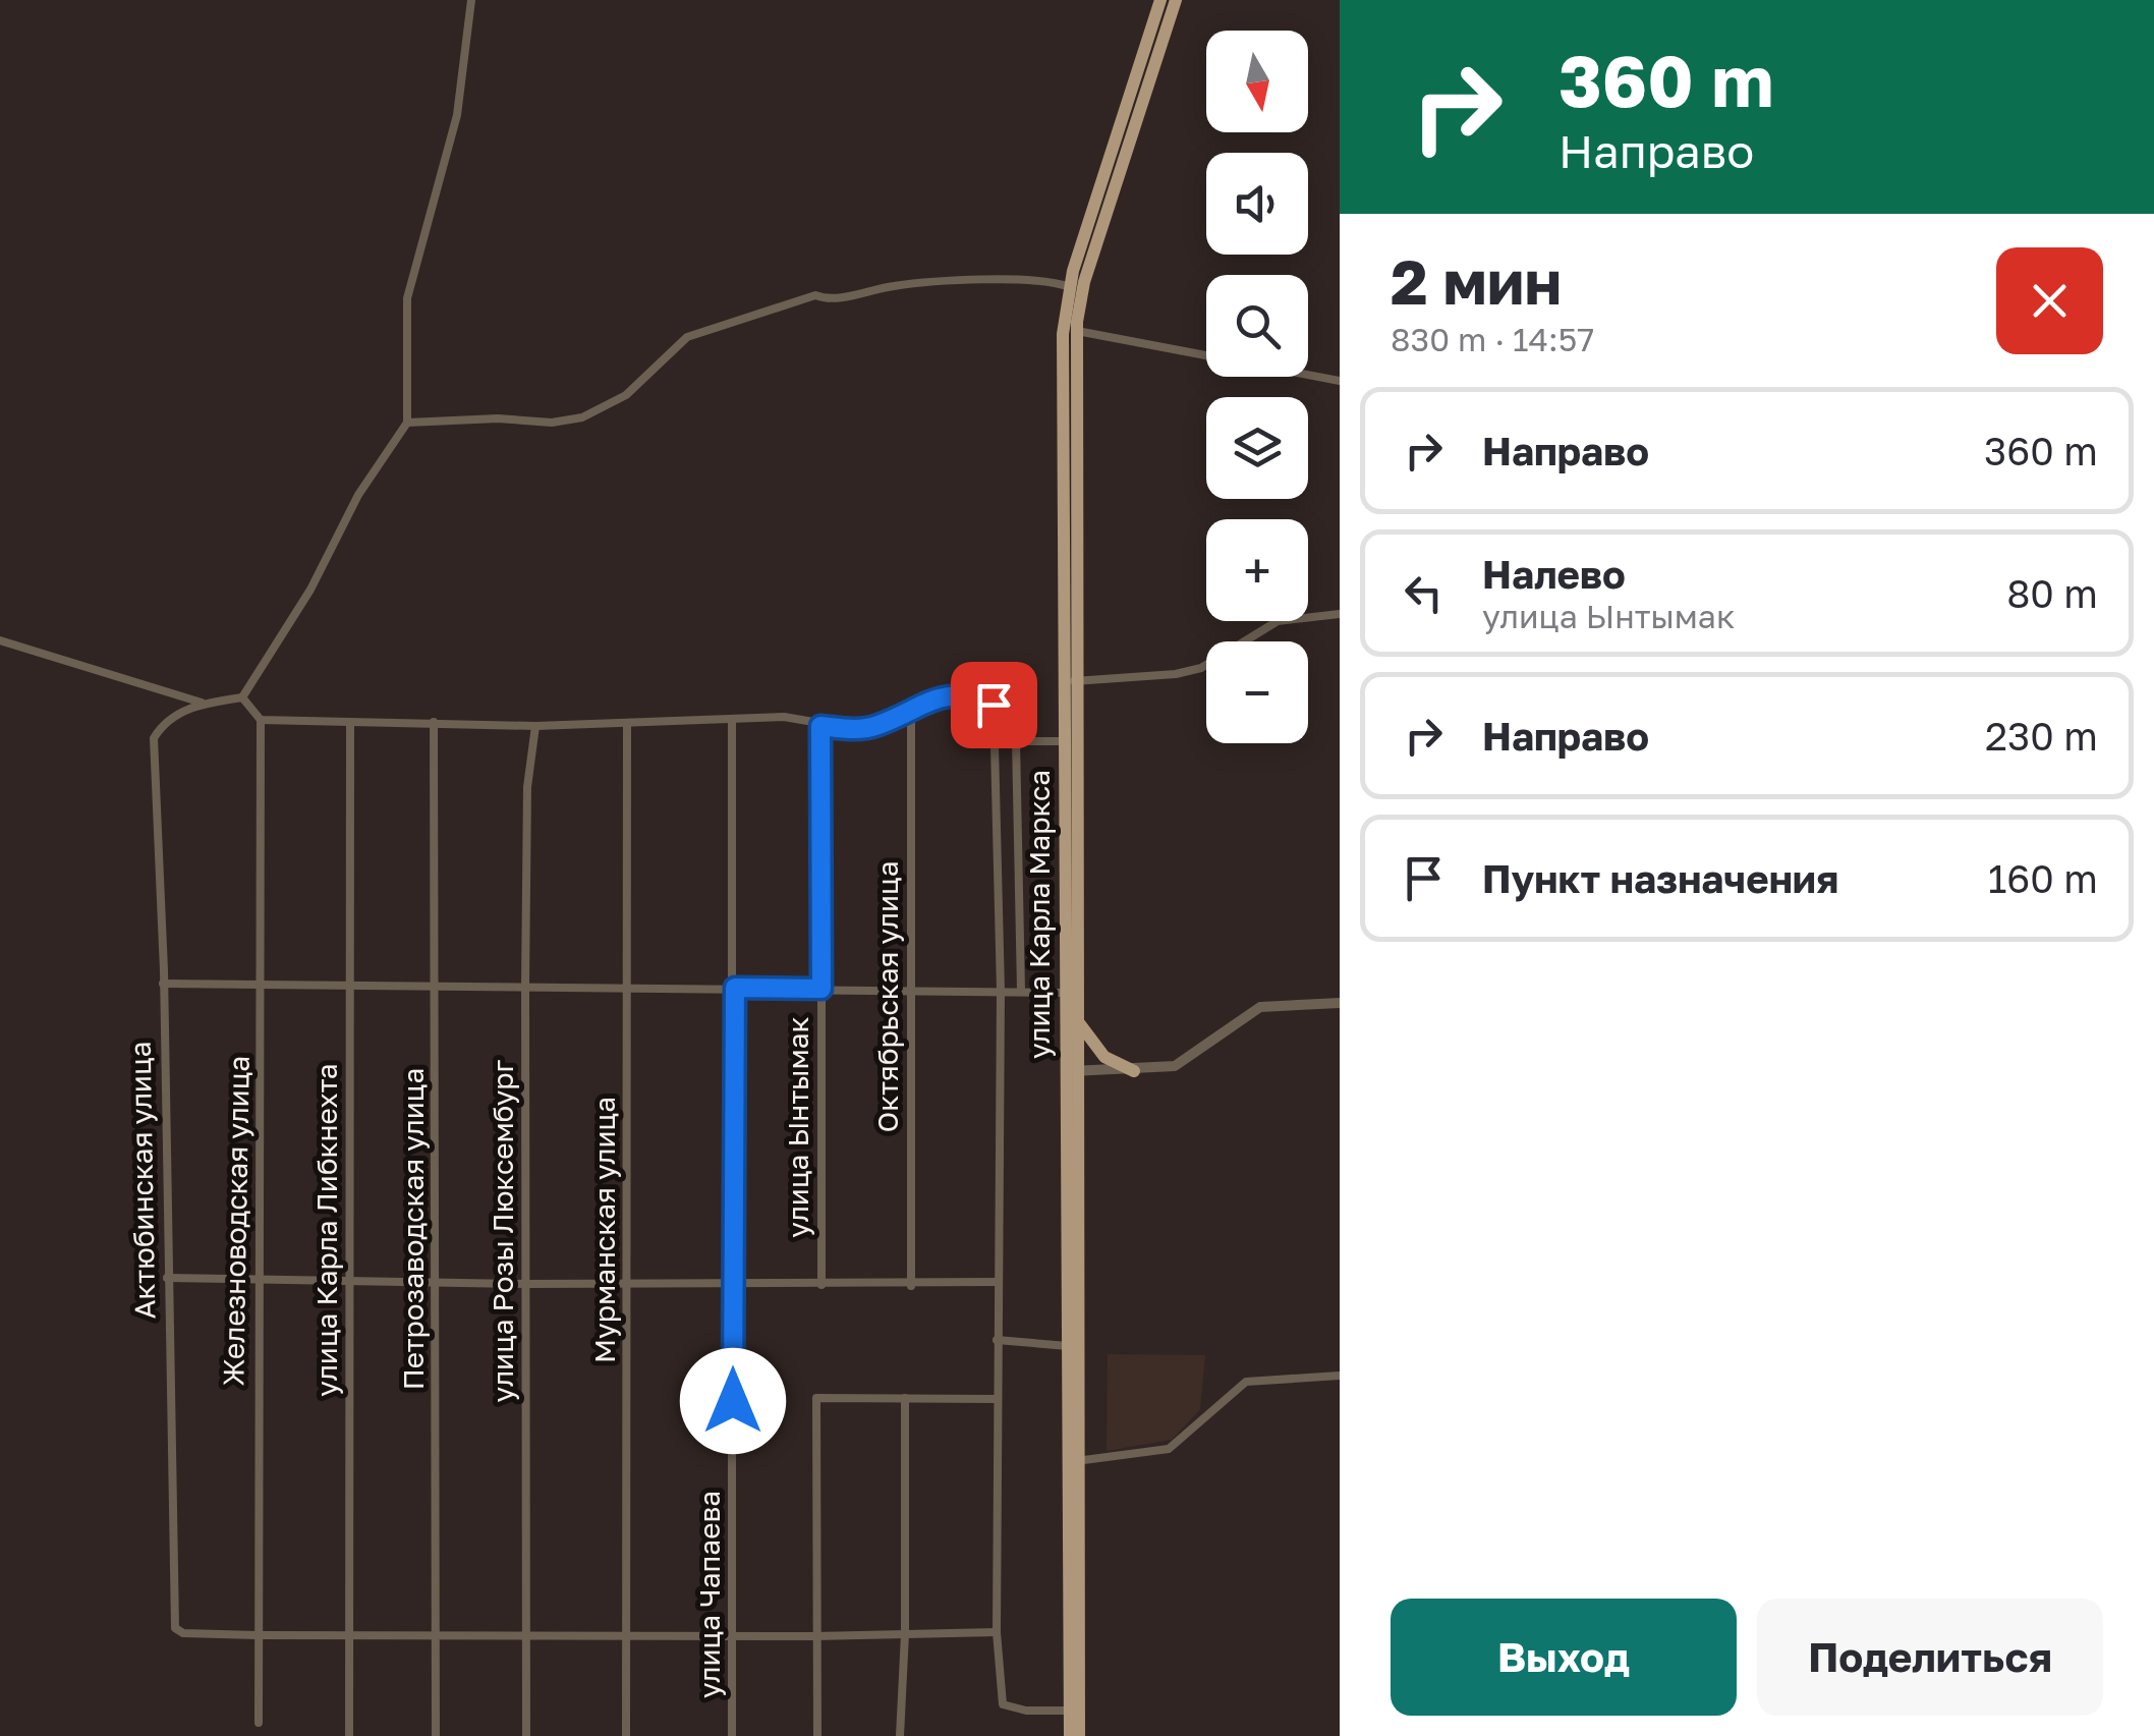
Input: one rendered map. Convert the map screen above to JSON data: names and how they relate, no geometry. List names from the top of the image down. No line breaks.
{"streets":{"main road":["улица Карла Маркса"],"street":["Октябрьская улица","улица Ынтымак","Актюбинская улица","Железноводская улица","Петрозаводская улица","улица Карла Либкнехта","Мурманская улица","улица Розы Люксембург","улица Чапаева"]},"crossings":[["Актюбинская улица","Железноводская улица"]],"north":"bottom","page":{"turn":["360 m","Направо"],"map_buttons":["+","−"],"heading":["2 мин","830 m · 14:57"],"list":[{"name":"Направо","value":"360 m"},{"name":"Налево","note":"улица Ынтымак","value":"80 m"},{"name":"Направо","value":"230 m"},{"name":"Пункт назначения","value":"160 m"}],"buttons":["Выход","Поделиться"]}}
